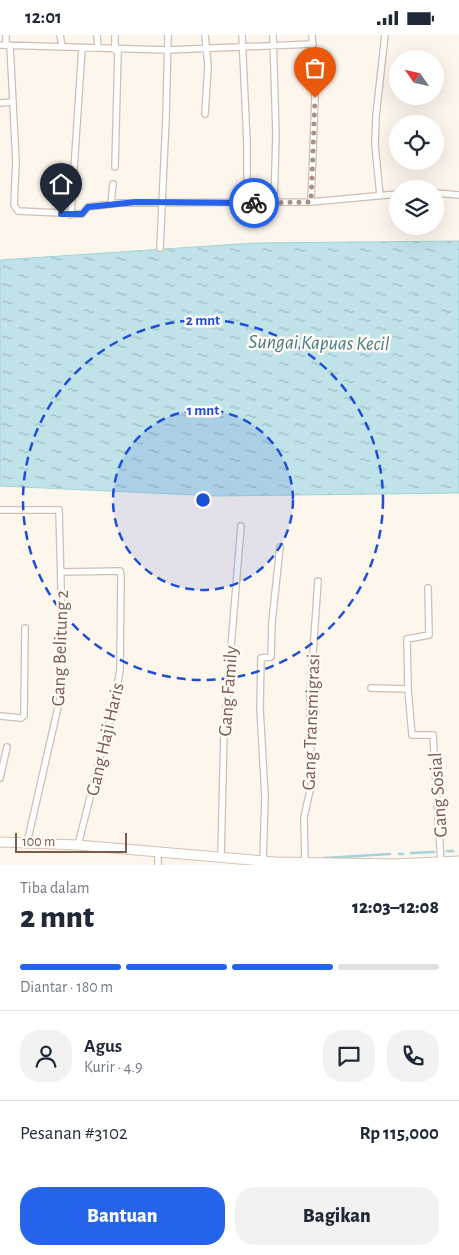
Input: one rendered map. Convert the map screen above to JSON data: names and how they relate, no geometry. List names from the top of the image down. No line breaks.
{"streets":{"street":["Gang Belitung 2","Gang Family","Gang Transmigrasi","Gang Haji Haris","Gang Sosial"]},"crossings":[["Gang Belitung 2","Gang Haji Haris"]],"water":["Sungai Kapuas Kecil"],"scale_bar":"100 m","north":"top left","page":{"status":"12:01","scale":"100 m","heading":["2 mnt","Tiba dalam","12:03–12:08"],"panel":["Agus","Kurir · 4.9","Pesanan #3102","Rp 115,000"],"bar":"Diantar · 180 m","buttons":["Bantuan","Bagikan"]},"rings":["2 mnt","1 mnt"]}
